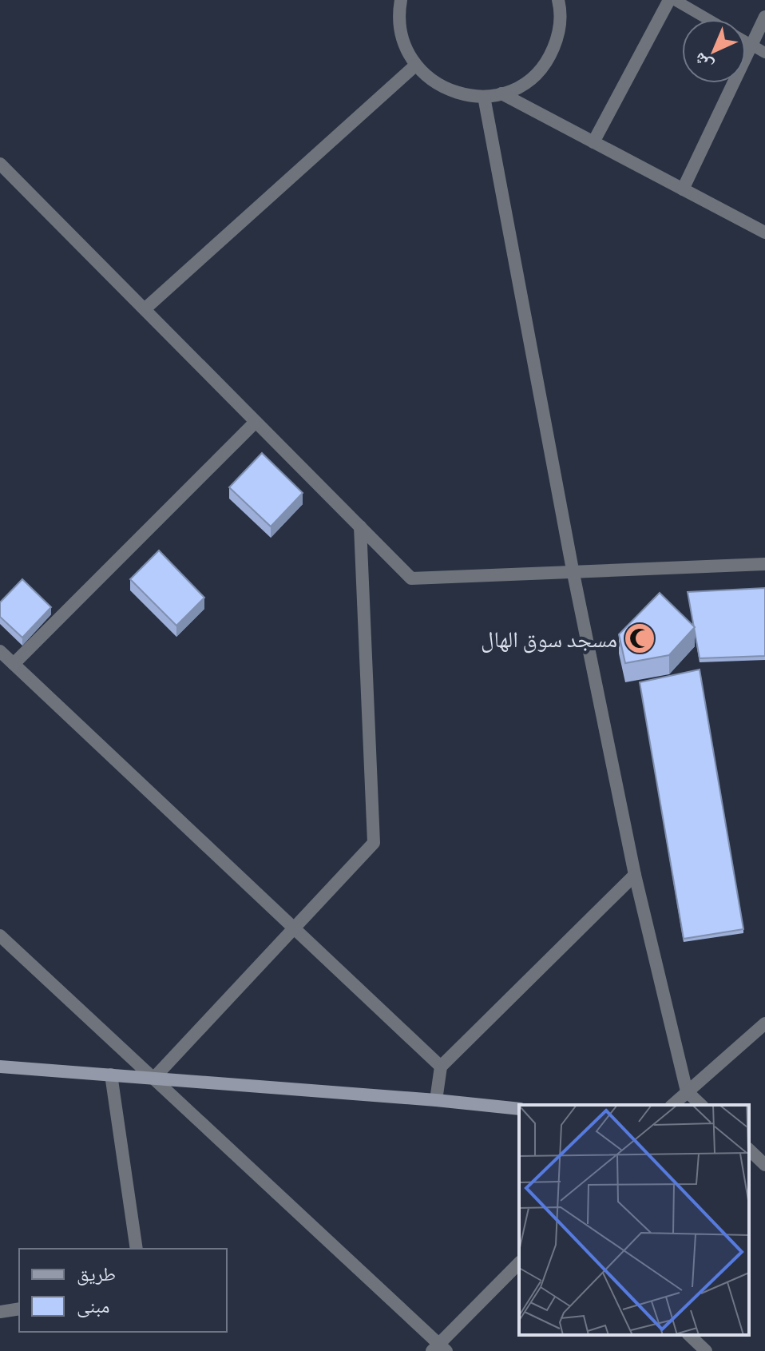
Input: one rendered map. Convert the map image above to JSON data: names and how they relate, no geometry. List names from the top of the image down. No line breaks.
{"places":{"mosque":["مسجد سوق الهال"]},"legend":["طريق","مبنى"],"north":"bottom left"}
